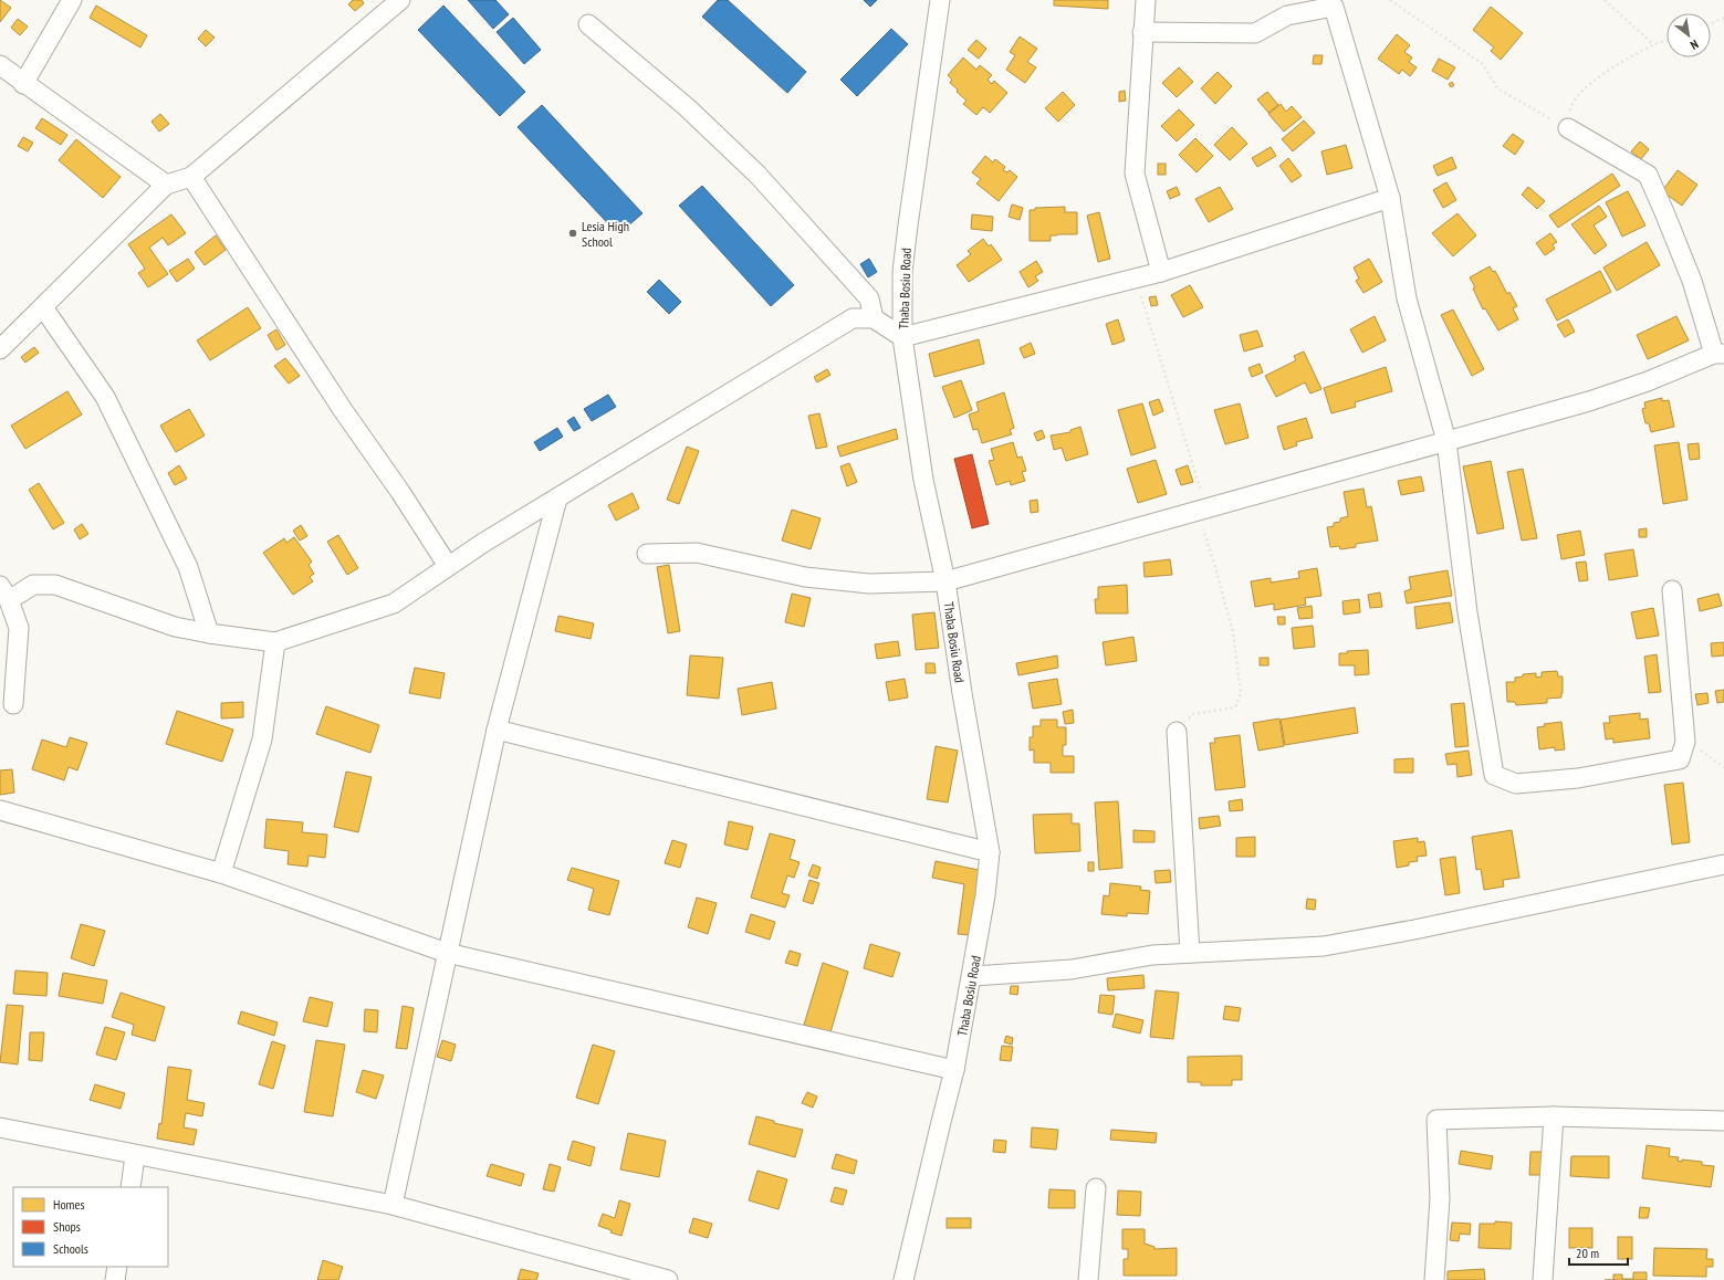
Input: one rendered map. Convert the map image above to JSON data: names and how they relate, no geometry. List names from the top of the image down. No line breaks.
{"streets":{"street":["Thaba Bosiu Road"]},"places":["Lesia High School"],"legend":["Homes","Shops","Schools"],"scale_bar":"20 m","north":"bottom right"}
